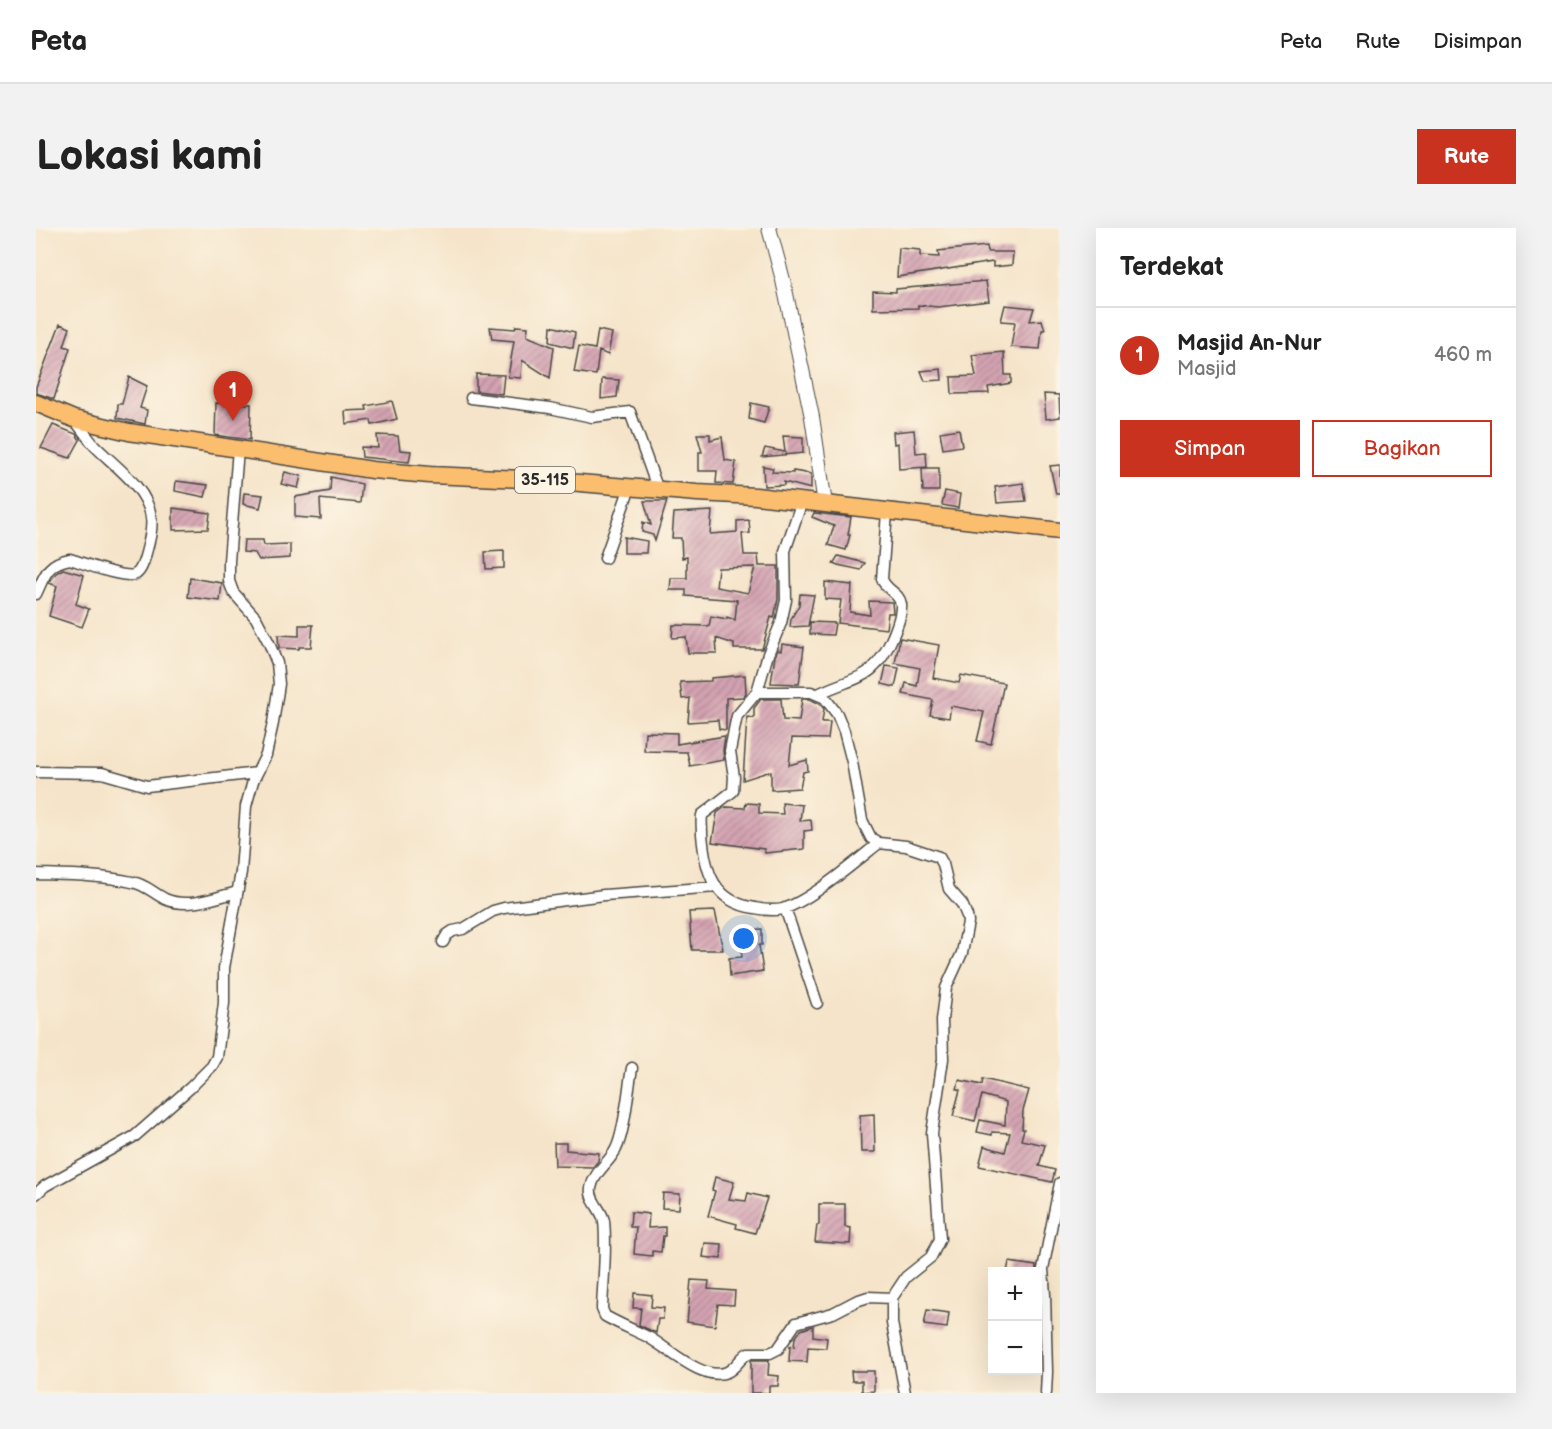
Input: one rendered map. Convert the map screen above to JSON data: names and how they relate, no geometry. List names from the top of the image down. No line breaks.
{"streets":{"main road":["35-115"]},"page":{"header":"Peta","nav":["Peta","Rute","Disimpan"],"buttons":["Rute",["Simpan","Bagikan"]],"title":"Lokasi kami","heading":"Terdekat","list":[{"mark":"1","name":"Masjid An-Nur","note":"Masjid","value":"460 m"}],"pins":"1","map_buttons":["+","−"]}}
